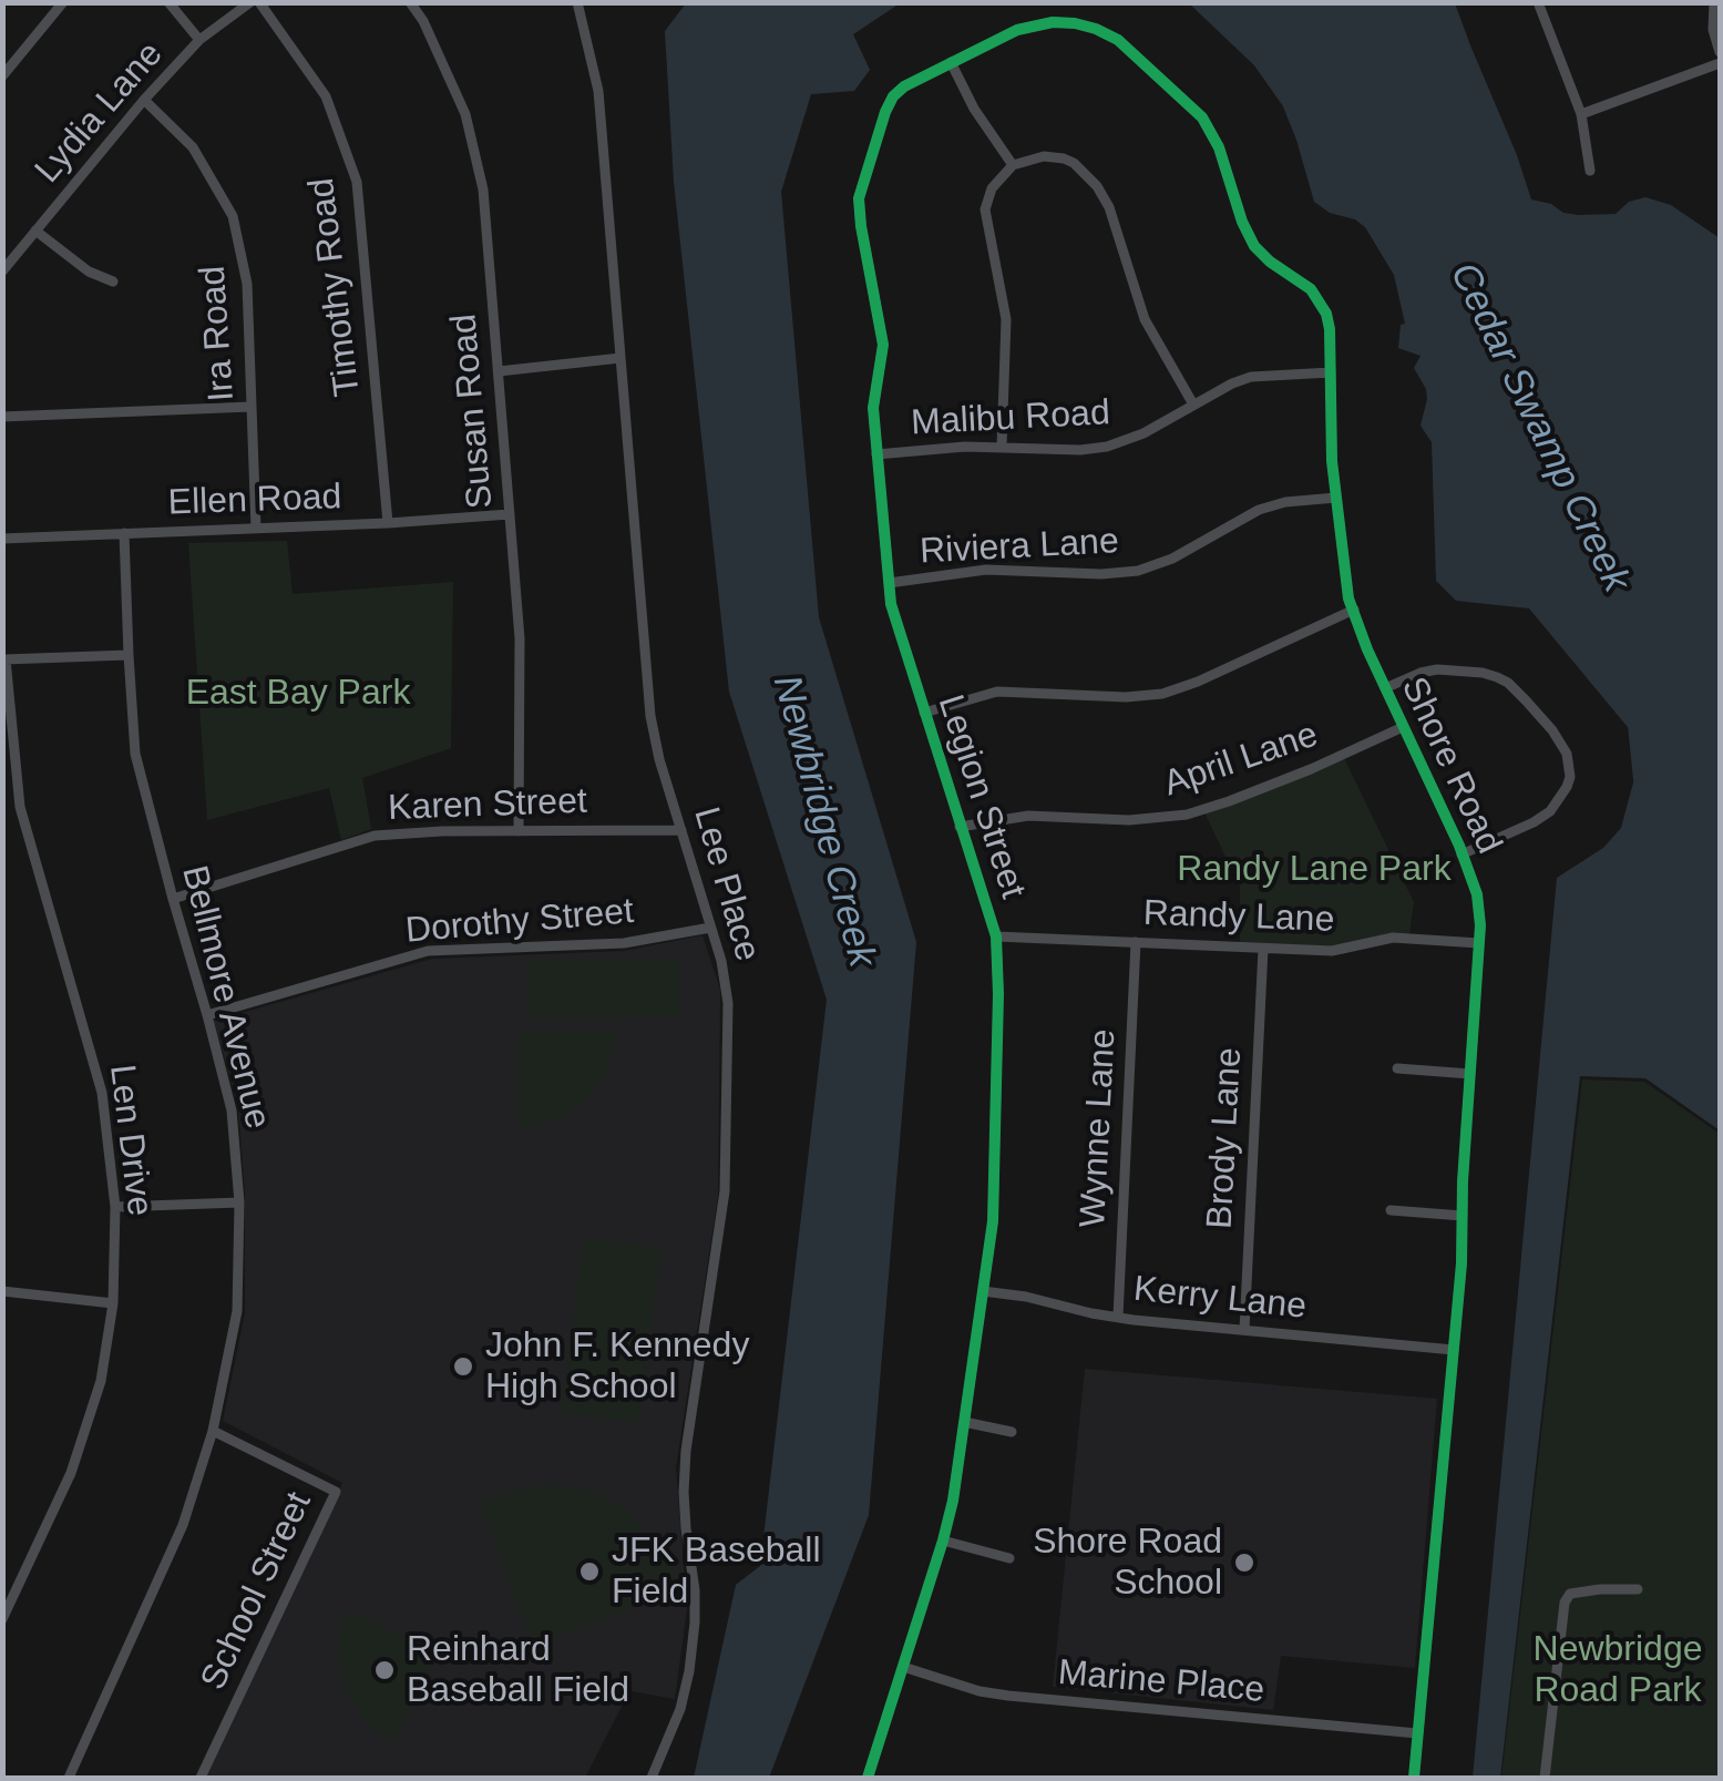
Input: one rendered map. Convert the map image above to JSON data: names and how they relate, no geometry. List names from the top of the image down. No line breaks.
{"streets":{"street":["Lydia Lane","Timothy Road","Ira Road","Susan Road","Malibu Road","Ellen Road","Riviera Lane","April Lane","Shore Road","Legion Street","Karen Street","Lee Place","Randy Lane","Dorothy Street","Bellmore Avenue","Wynne Lane","Brody Lane","Len Drive","Kerry Lane","School Street","Marine Place"]},"crossings":[["Lydia Lane","Ira Road"],["Timothy Road","Ellen Road"],["Ira Road","Ellen Road"],["Susan Road","Ellen Road"],["Susan Road","Karen Street"],["Malibu Road","Shore Road"],["Malibu Road","Legion Street"],["Ellen Road","Bellmore Avenue"],["Riviera Lane","Shore Road"],["Riviera Lane","Legion Street"],["April Lane","Shore Road"],["April Lane","Legion Street"],["Shore Road","Legion Street"],["Shore Road","Randy Lane"],["Shore Road","Kerry Lane"],["Shore Road","Marine Place"],["Legion Street","Randy Lane"],["Legion Street","Kerry Lane"],["Legion Street","Marine Place"],["Karen Street","Lee Place"],["Karen Street","Bellmore Avenue"],["Lee Place","Dorothy Street"],["Randy Lane","Wynne Lane"],["Randy Lane","Brody Lane"],["Dorothy Street","Bellmore Avenue"],["Bellmore Avenue","School Street"],["Wynne Lane","Kerry Lane"],["Brody Lane","Kerry Lane"]],"water":["Cedar Swamp Creek","Newbridge Creek"],"parks":["East Bay Park","Randy Lane Park","Newbridge Road Park"],"places":["John F. Kennedy High School","Shore Road School","JFK Baseball Field","Reinhard Baseball Field"]}
